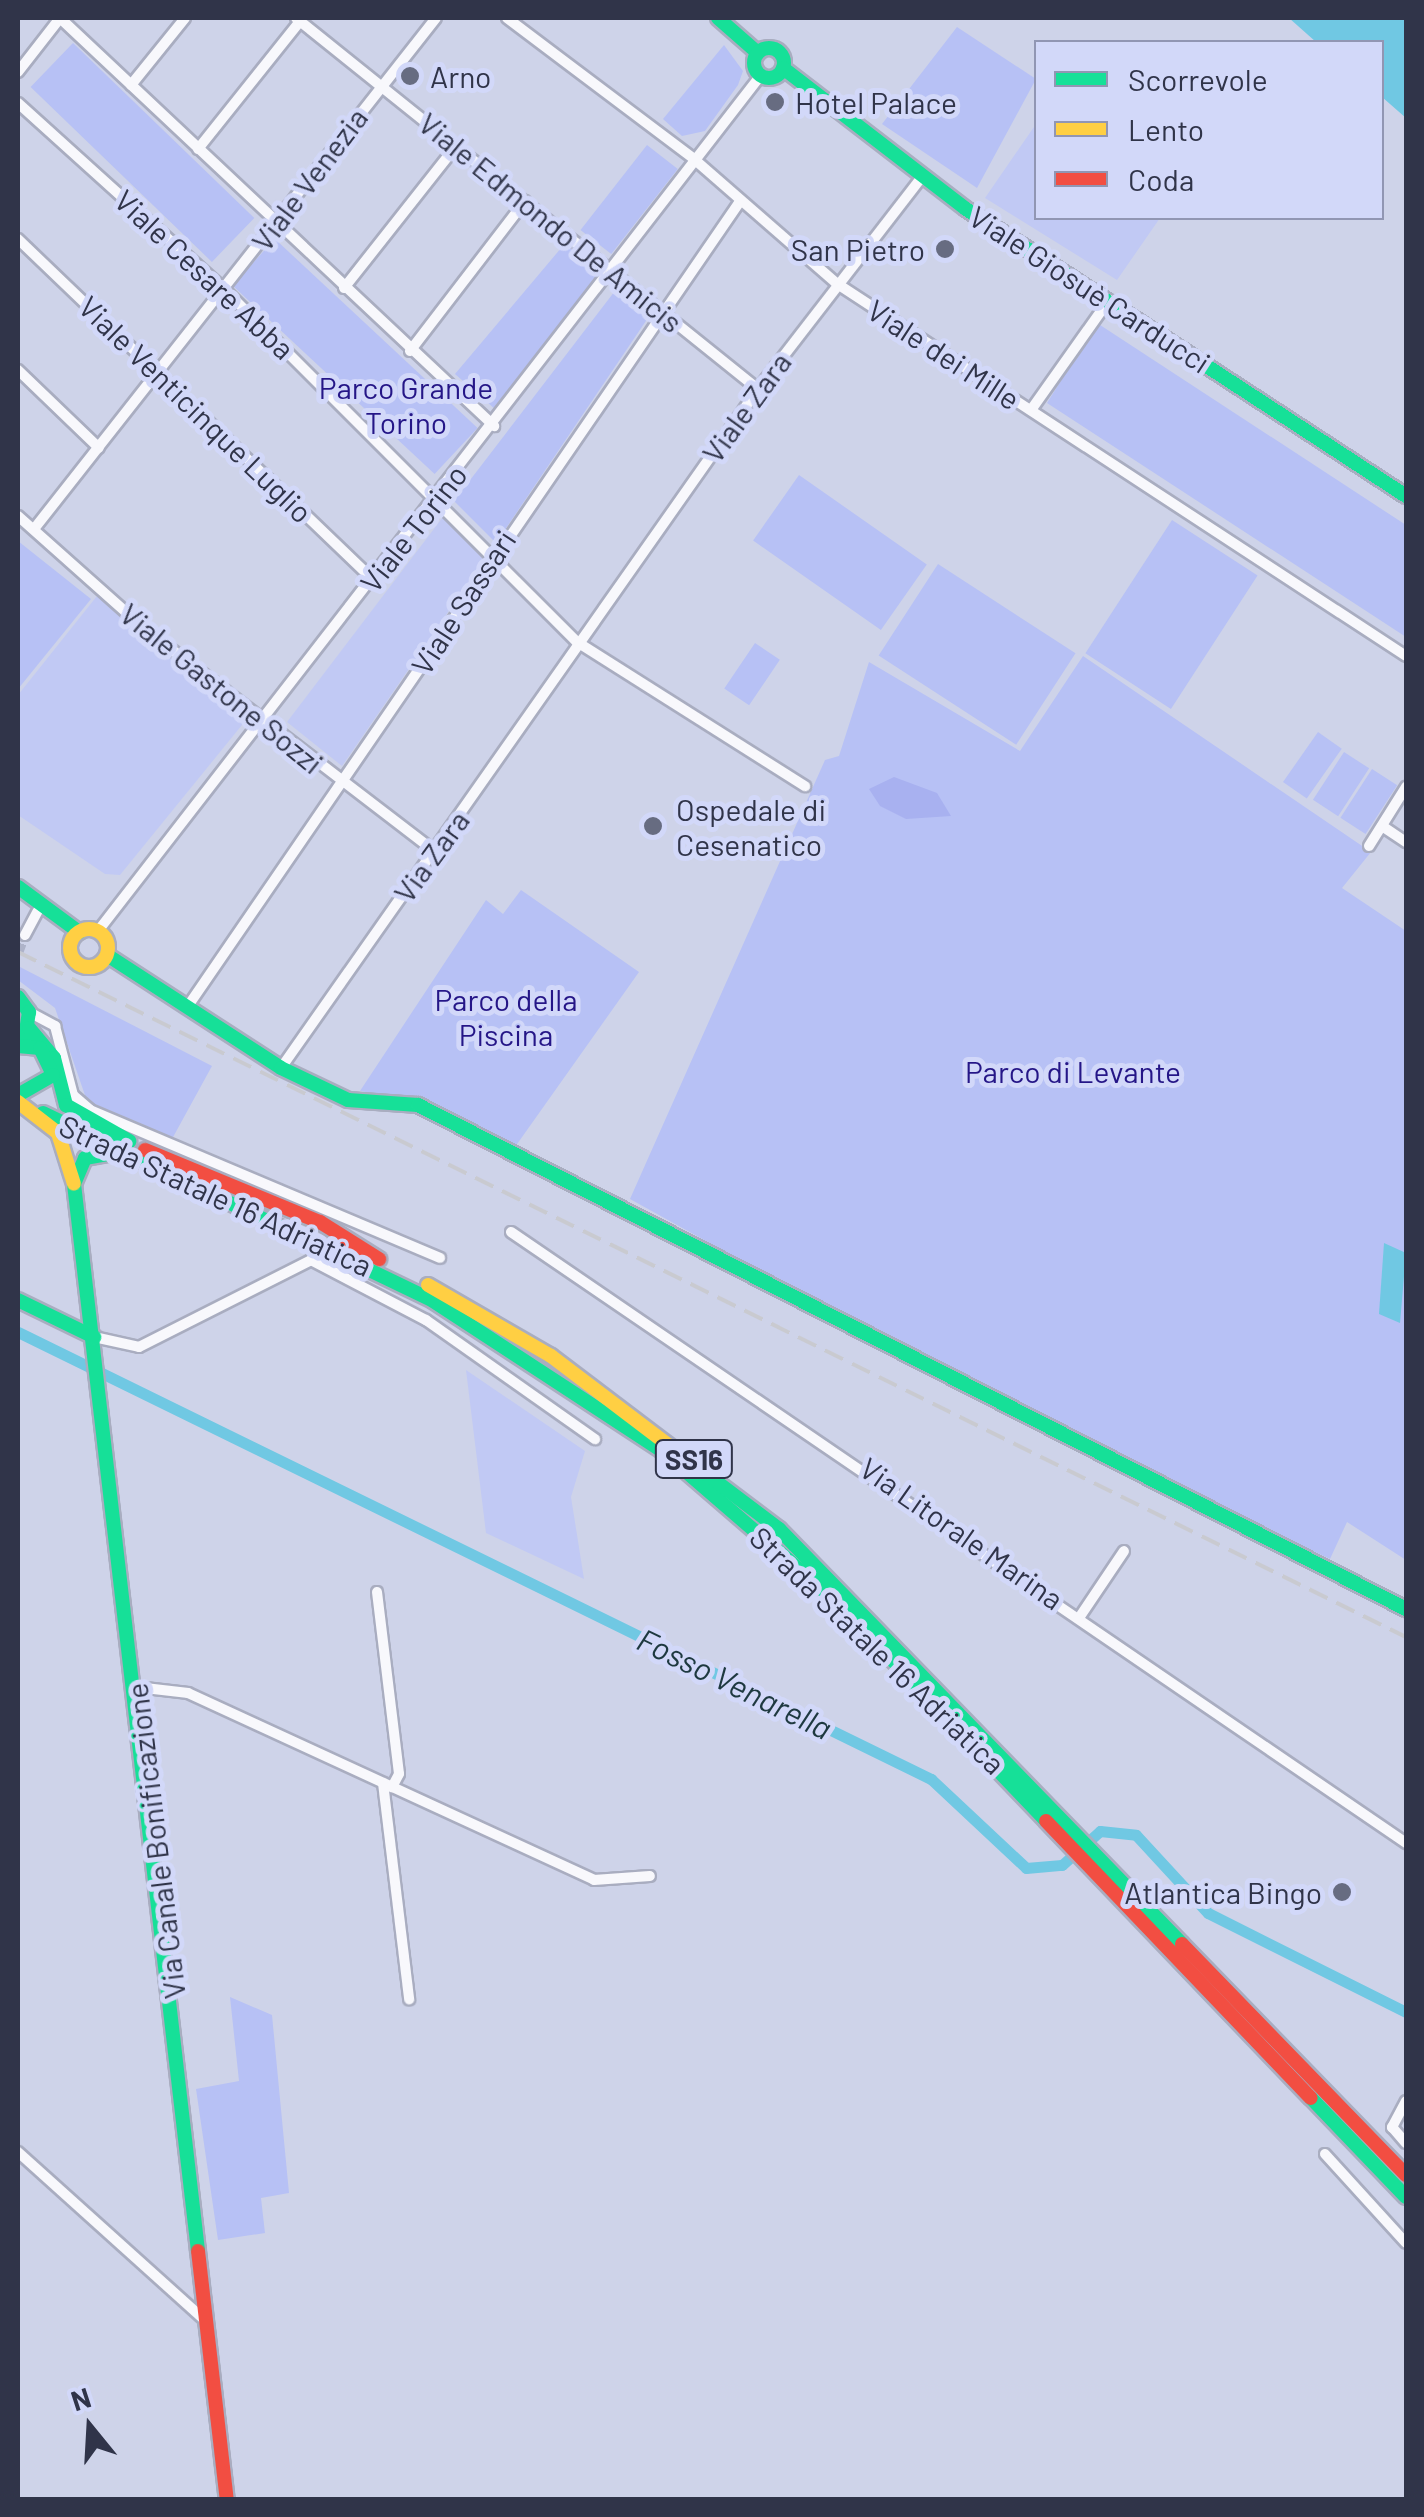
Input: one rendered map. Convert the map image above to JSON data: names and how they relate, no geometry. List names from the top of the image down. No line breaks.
{"streets":{"main road":["Viale Giosuè Carducci","Strada Statale 16 Adriatica","SS16","Via Canale Bonificazione"],"street":["Viale Venezia","Viale Edmondo De Amicis","Viale Cesare Abba","Viale dei Mille","Viale Zara","Viale Venticinque Luglio","Viale Torino","Viale Sassari","Viale Gastone Sozzi","Via Zara","Via Litorale Marina"]},"crossings":[["Viale Venezia","Viale Edmondo De Amicis"],["Viale Venezia","Viale Cesare Abba"],["Viale Venezia","Viale Venticinque Luglio"],["Viale Venezia","Viale Gastone Sozzi"],["Viale Edmondo De Amicis","Viale Zara"],["Viale Edmondo De Amicis","Viale Torino"],["Viale Edmondo De Amicis","Viale Sassari"],["Viale Cesare Abba","Viale Zara"],["Viale Cesare Abba","Viale Torino"],["Viale Cesare Abba","Viale Sassari"],["Viale Cesare Abba","Via Zara"],["Viale Giosuè Carducci","Viale Zara"],["Viale dei Mille","Viale Zara"],["Viale dei Mille","Viale Torino"],["Viale dei Mille","Viale Sassari"],["Viale Zara","Via Zara"],["Viale Venticinque Luglio","Viale Torino"],["Viale Torino","Viale Gastone Sozzi"],["Viale Sassari","Viale Gastone Sozzi"],["Viale Gastone Sozzi","Via Zara"],["Strada Statale 16 Adriatica","Via Canale Bonificazione"]],"water":["Fosso Venarella"],"parks":["Parco Grande Torino","Parco della Piscina","Parco di Levante"],"places":["Arno","Hotel Palace","San Pietro","Ospedale di Cesenatico","Atlantica Bingo"],"legend":["Scorrevole","Lento","Coda"],"north":"top"}
